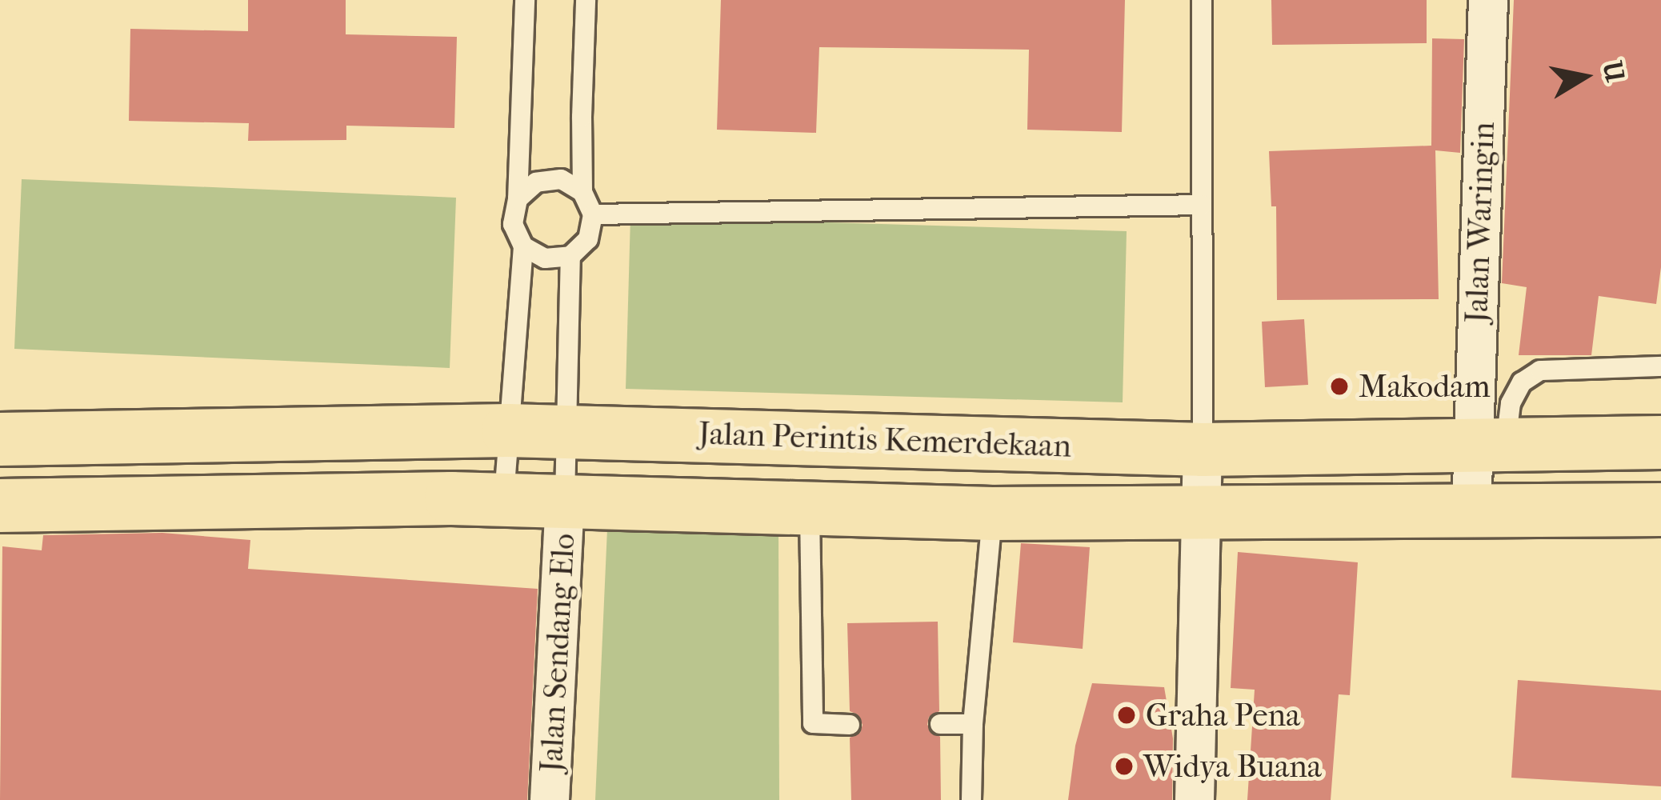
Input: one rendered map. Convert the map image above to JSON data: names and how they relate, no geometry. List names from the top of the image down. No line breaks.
{"streets":{"highway":["Jalan Perintis Kemerdekaan"],"street":["Jalan Waringin","Jalan Sendang Elo"]},"crossings":[["Jalan Waringin","Jalan Perintis Kemerdekaan"]],"places":["Makodam","Graha Pena","Widya Buana"],"north":"right"}
